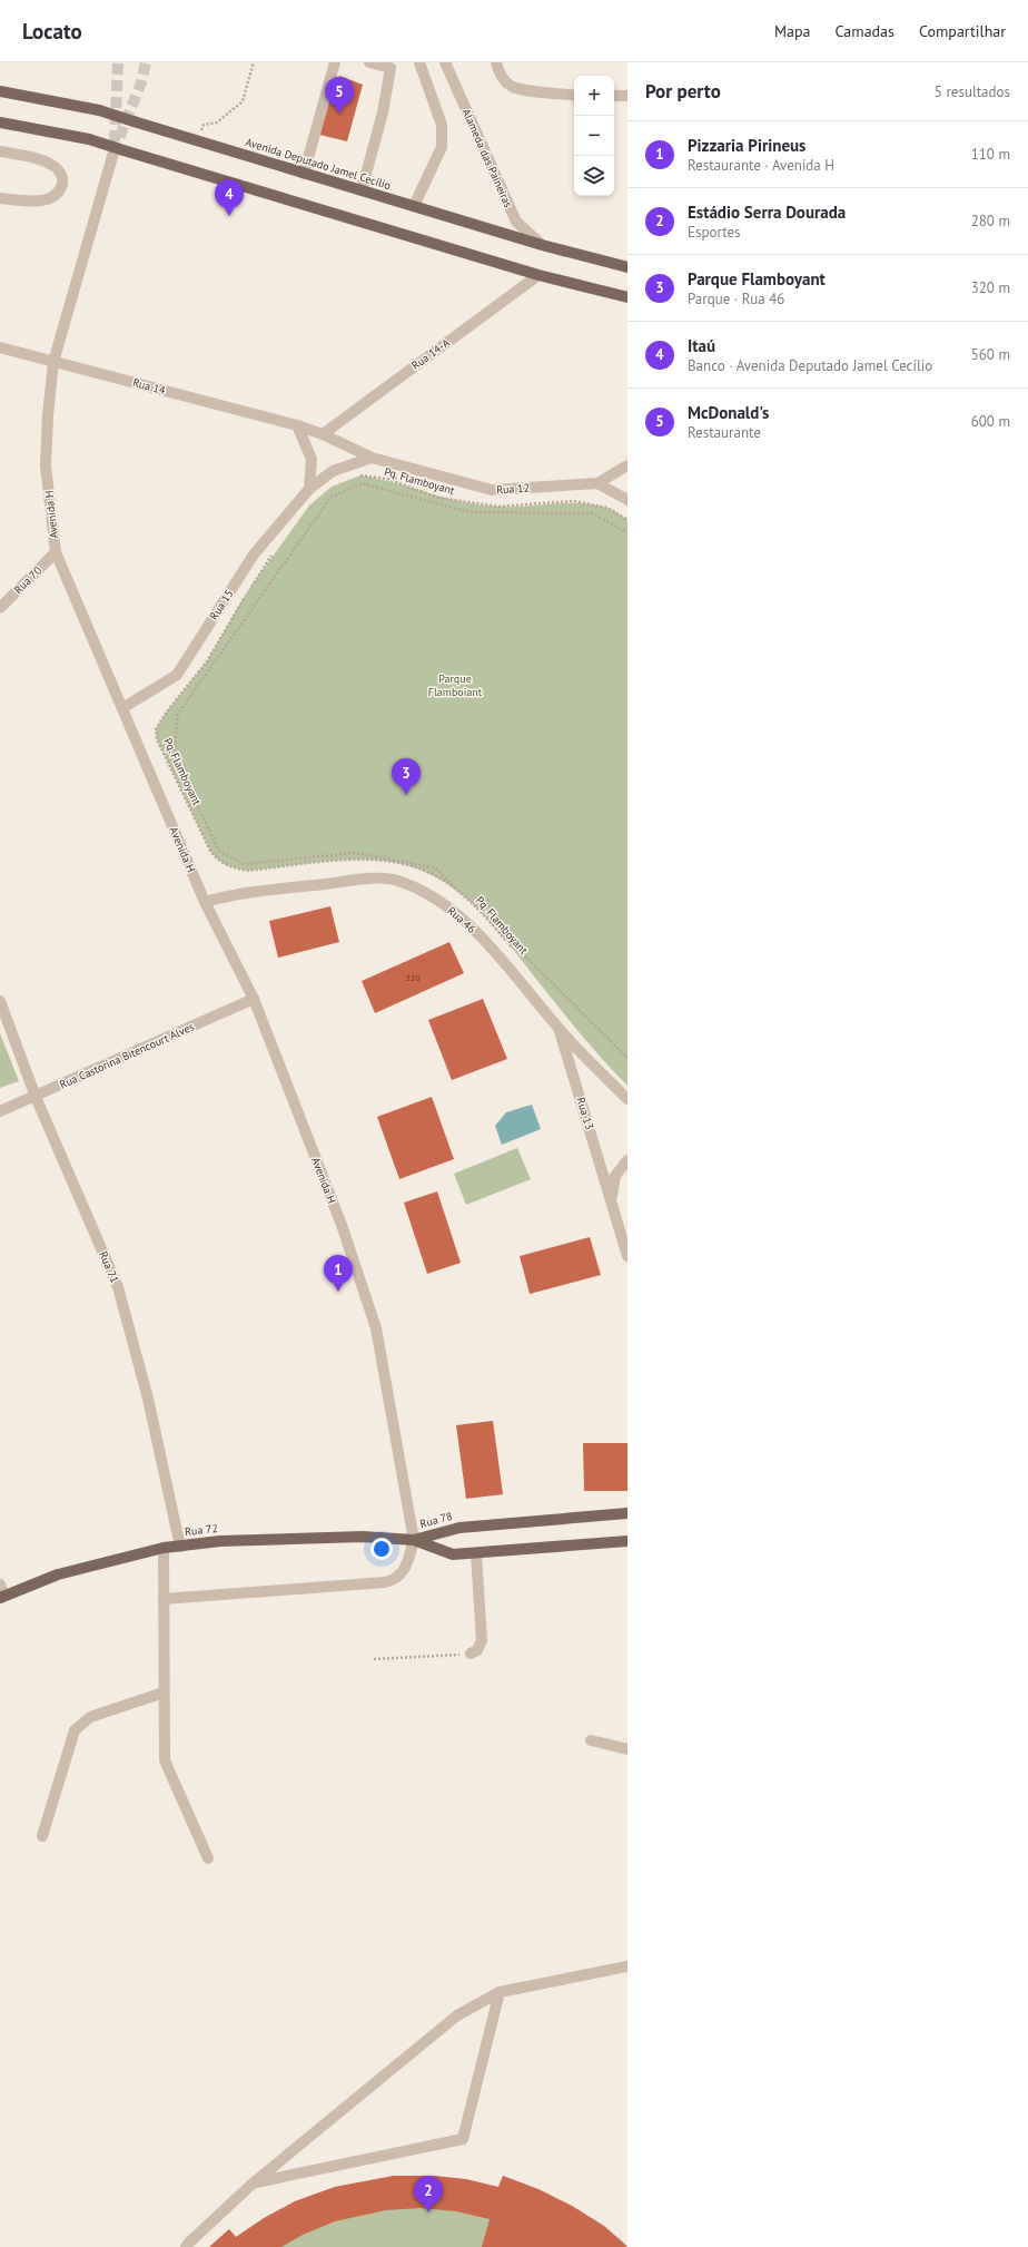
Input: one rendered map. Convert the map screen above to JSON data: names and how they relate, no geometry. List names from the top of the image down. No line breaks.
{"streets":{"main road":["Avenida Deputado Jamel Cecílio","Rua 78","Rua 72"],"street":["Alameda das Paineiras","Rua 14-A","Rua 14","Rua 12","Avenida H","Rua 70","Rua 15","Rua 46","Rua Castorina Bitencourt Alves","Rua 13","Rua 71"],"path":["Pq. Flamboyant"]},"crossings":[["Alameda das Paineiras","Avenida Deputado Jamel Cecílio"],["Rua 14-A","Rua 14"],["Rua 14","Avenida H"],["Rua 12","Rua 15"],["Avenida H","Rua 70"],["Avenida H","Rua 15"],["Avenida H","Rua 46"],["Avenida H","Rua Castorina Bitencourt Alves"],["Avenida H","Rua 78"],["Avenida H","Rua 72"],["Rua 46","Rua 13"],["Rua Castorina Bitencourt Alves","Rua 71"],["Rua 71","Rua 72"],["Rua 78","Rua 72"]],"parks":["Parque Flamboiant"],"house_numbers":["220"],"page":{"header":"Locato","nav":["Mapa","Camadas","Compartilhar"],"heading":["Por perto","5 resultados"],"map_buttons":["+","−"],"pins":["5","4","3","1","2"],"list":[{"mark":"1","name":"Pizzaria Pirineus","note":"Restaurante · Avenida H","value":"110 m"},{"mark":"2","name":"Estádio Serra Dourada","note":"Esportes","value":"280 m"},{"mark":"3","name":"Parque Flamboyant","note":"Parque · Rua 46","value":"320 m"},{"mark":"4","name":"Itaú","note":"Banco · Avenida Deputado Jamel Cecílio","value":"560 m"},{"mark":"5","name":"McDonald's","note":"Restaurante","value":"600 m"}]}}
